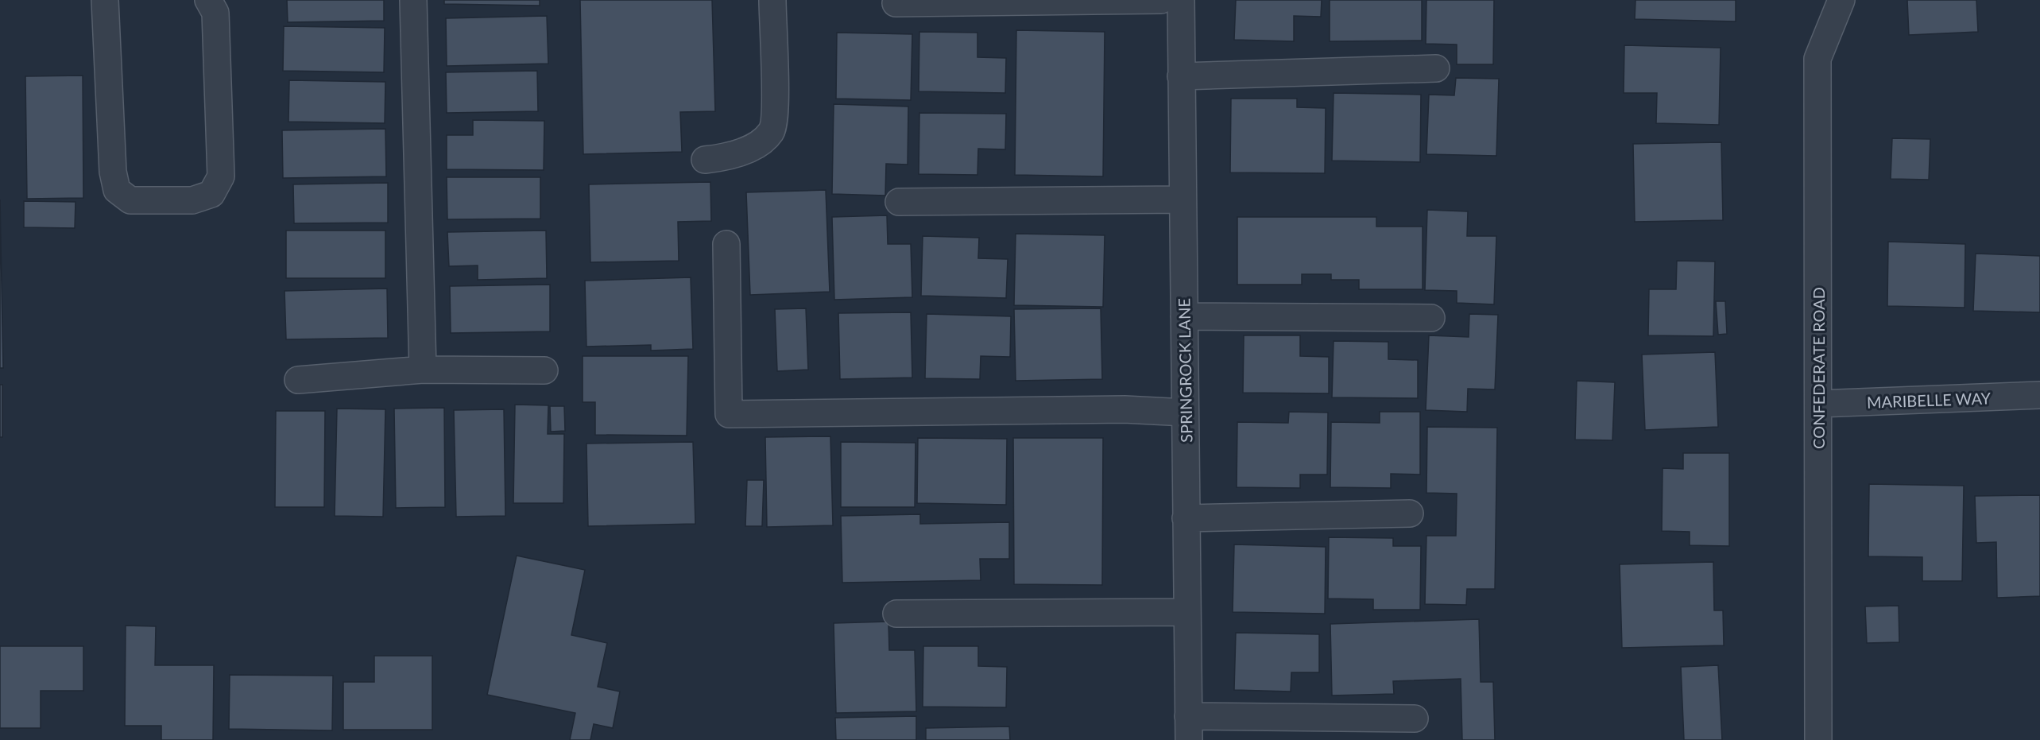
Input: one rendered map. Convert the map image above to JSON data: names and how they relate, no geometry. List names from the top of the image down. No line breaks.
{"streets":{"street":["CONFEDERATE ROAD","SPRINGROCK LANE","MARIBELLE WAY"]},"crossings":[["CONFEDERATE ROAD","MARIBELLE WAY"]]}
